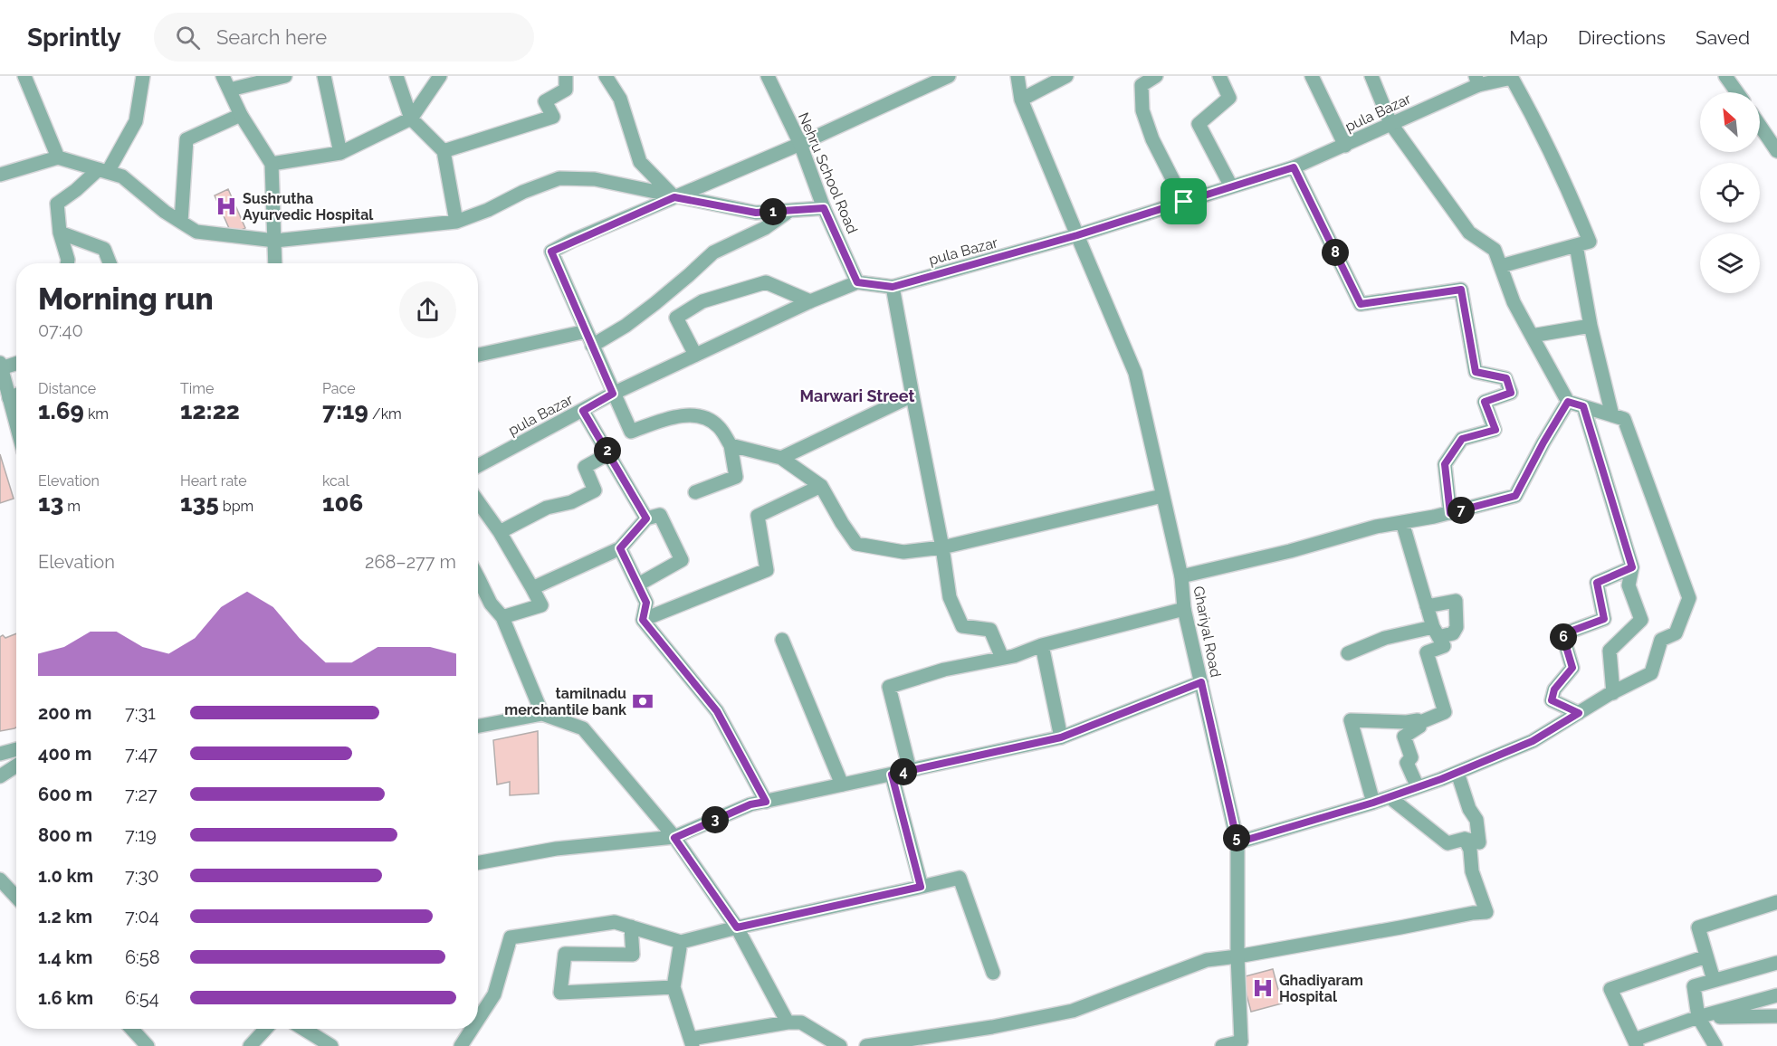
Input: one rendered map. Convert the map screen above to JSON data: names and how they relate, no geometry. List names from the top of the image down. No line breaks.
{"streets":{"street":["pula Bazar","Nehru School Road","Ghariyal Road"]},"crossings":[["pula Bazar","Nehru School Road"],["pula Bazar","Ghariyal Road"]],"districts":["Marwari Street"],"places":{"hospital":["Sushrutha Ayurvedic Hospital","Ghadiyaram Hospital"],"bank":["tamilnadu merchantile bank"]},"north":"top left","page":{"header":"Sprintly","search":"Search here","nav":["Map","Directions","Saved"],"pins":["1","8","2","7","6","4","3","5"],"heading":["Morning run","07:40"],"stats":[["Distance","1.69 km"],["Time","12:22"],["Pace","7:19 /km"],["Elevation","13 m"],["Heart rate","135 bpm"],["kcal","106"]],"chart":["Elevation","268–277 m"],"list":[{"name":"200 m","note":"7:31"},{"name":"400 m","note":"7:47"},{"name":"600 m","note":"7:27"},{"name":"800 m","note":"7:19"},{"name":"1.0 km","note":"7:30"},{"name":"1.2 km","note":"7:04"},{"name":"1.4 km","note":"6:58"},{"name":"1.6 km","note":"6:54"}]}}
